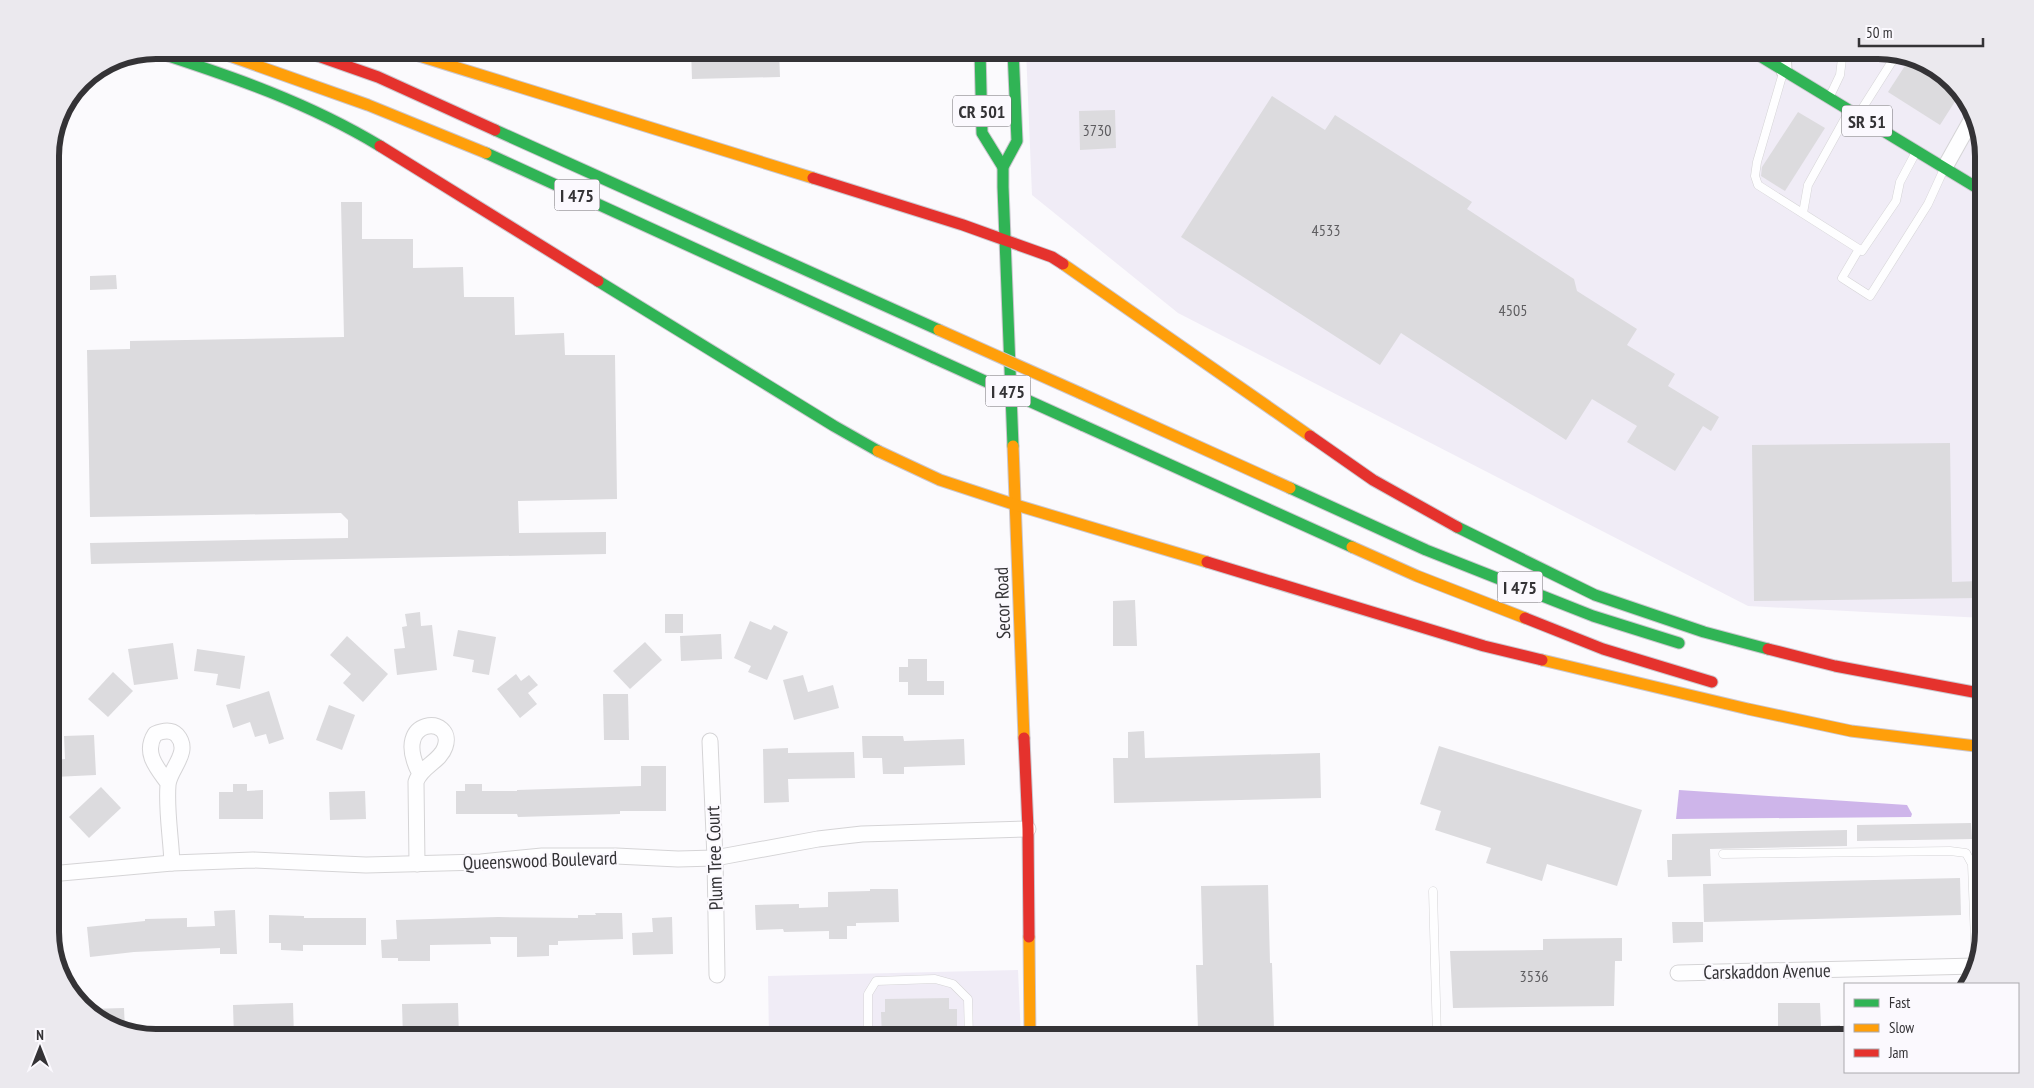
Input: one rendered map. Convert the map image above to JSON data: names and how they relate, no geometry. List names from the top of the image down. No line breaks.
{"streets":{"main road":["CR 501","SR 51","I 475","Secor Road"],"street":["Plum Tree Court","Queenswood Boulevard","Carskaddon Avenue"]},"crossings":[["CR 501","Secor Road"],["Secor Road","Queenswood Boulevard"],["Plum Tree Court","Queenswood Boulevard"]],"house_numbers":["3730","4533","4505","3536"],"legend":["Fast","Slow","Jam"],"scale_bar":"50 m","north":"top"}
